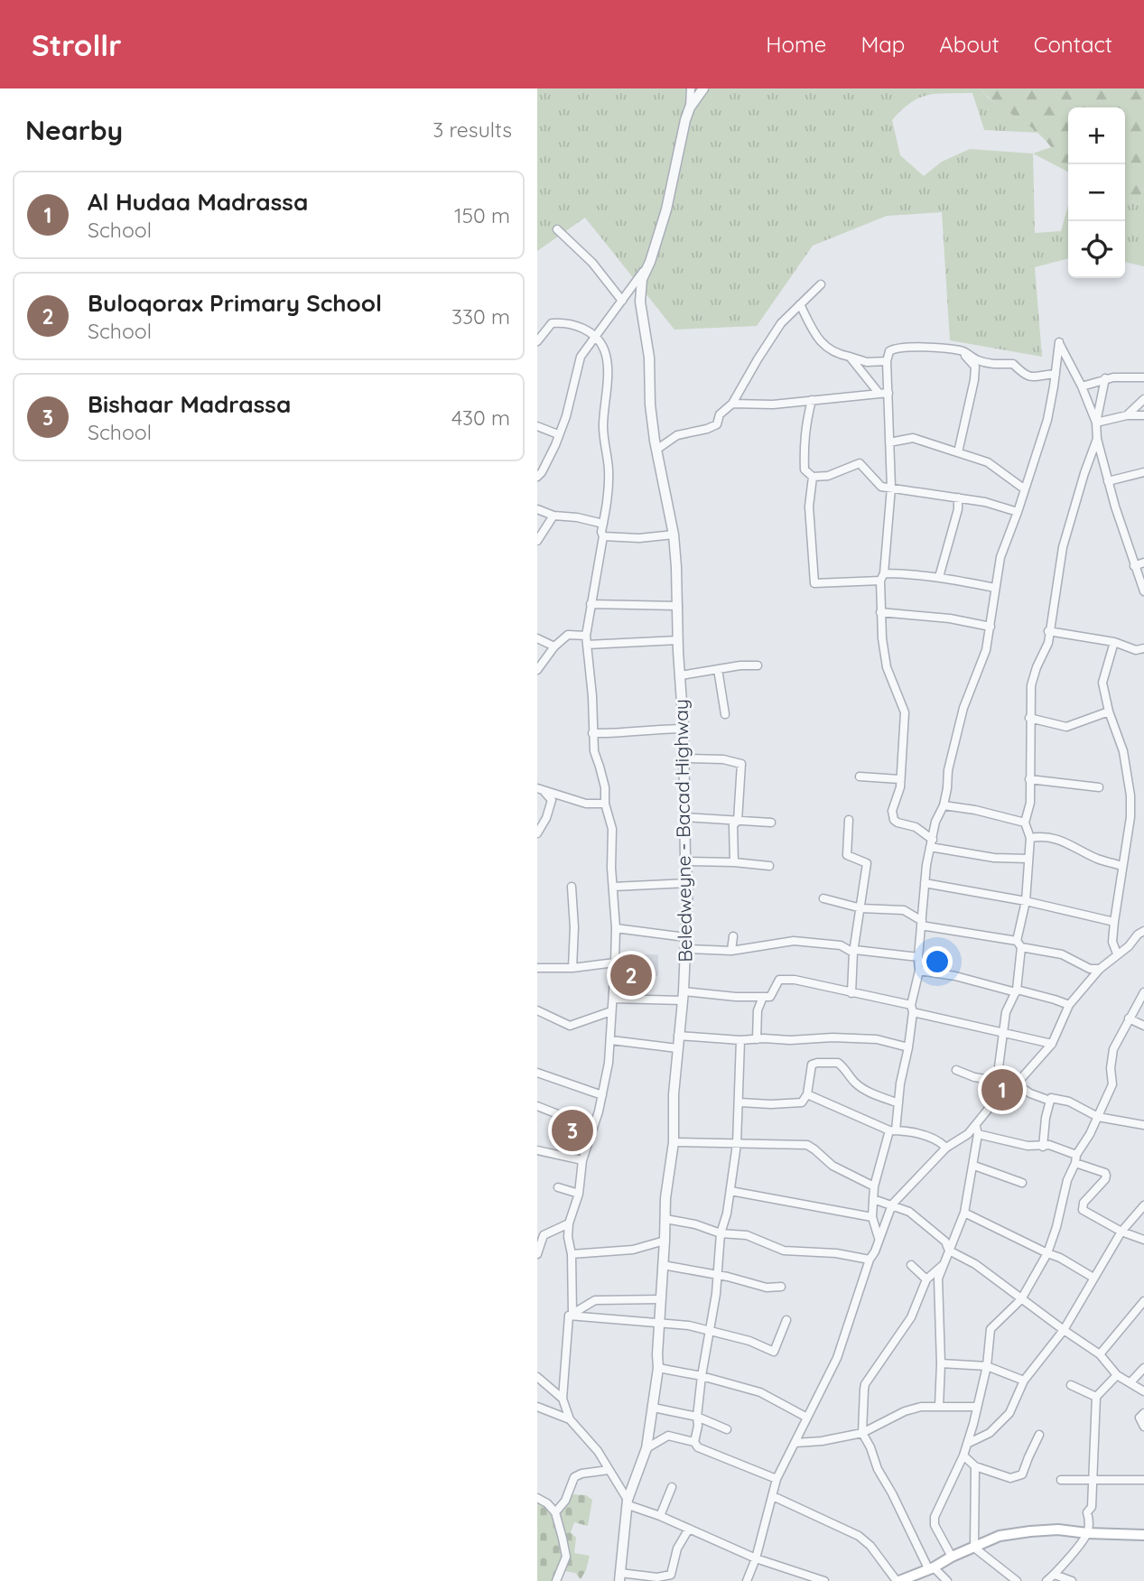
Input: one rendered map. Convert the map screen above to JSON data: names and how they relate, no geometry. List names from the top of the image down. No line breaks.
{"streets":{"street":["Beledweyne - Bacad Highway"]},"page":{"header":"Strollr","nav":["Home","Map","About","Contact"],"heading":["Nearby","3 results"],"map_buttons":["+","−"],"list":[{"mark":"1","name":"Al Hudaa Madrassa","note":"School","value":"150 m"},{"mark":"2","name":"Buloqorax Primary School","note":"School","value":"330 m"},{"mark":"3","name":"Bishaar Madrassa","note":"School","value":"430 m"}],"pins":["2","1","3"]}}
